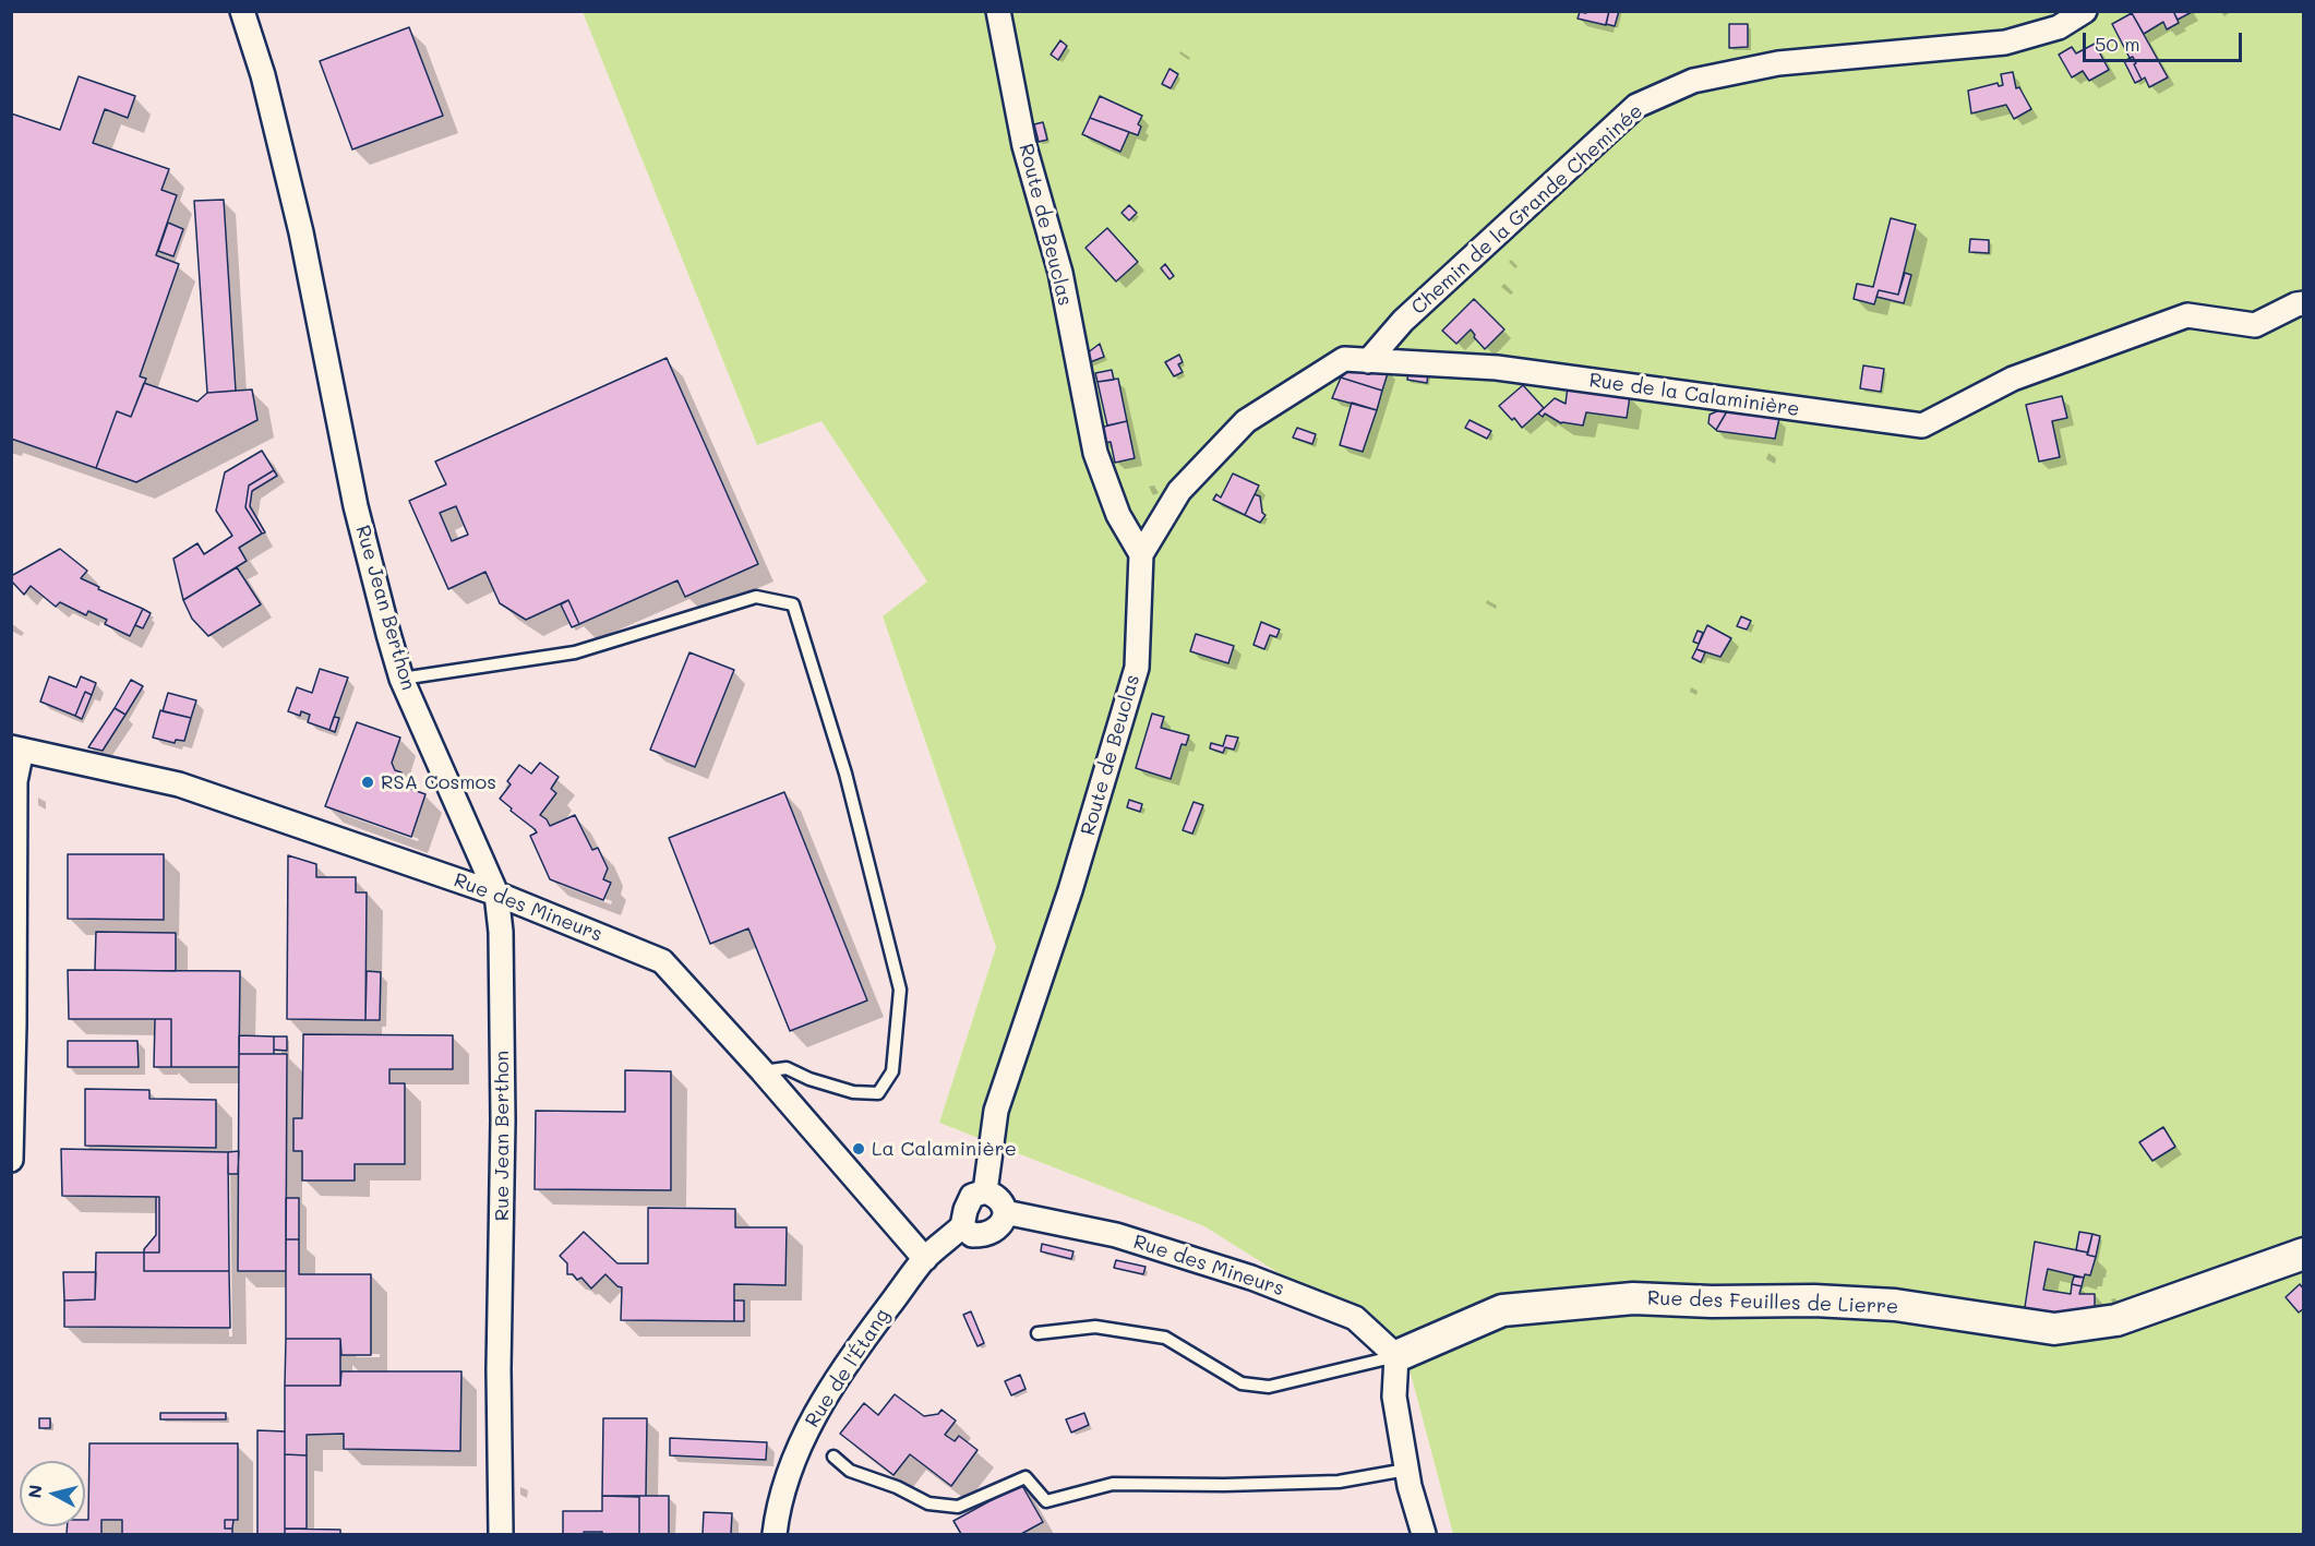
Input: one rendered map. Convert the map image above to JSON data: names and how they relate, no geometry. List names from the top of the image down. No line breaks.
{"streets":{"street":["Chemin de la Grande Cheminée","Route de Beuclas","Rue de la Calaminière","Rue Jean Berthon","Rue des Mineurs","Rue des Feuilles de Lierre","Rue de l'Étang"]},"crossings":[["Chemin de la Grande Cheminée","Rue de la Calaminière"],["Route de Beuclas","Rue de la Calaminière"],["Route de Beuclas","Rue des Mineurs"],["Route de Beuclas","Rue de l'Étang"],["Rue Jean Berthon","Rue des Mineurs"],["Rue des Mineurs","Rue des Feuilles de Lierre"],["Rue des Mineurs","Rue de l'Étang"]],"places":["RSA Cosmos","La Calaminière"],"scale_bar":"50 m","north":"left"}
